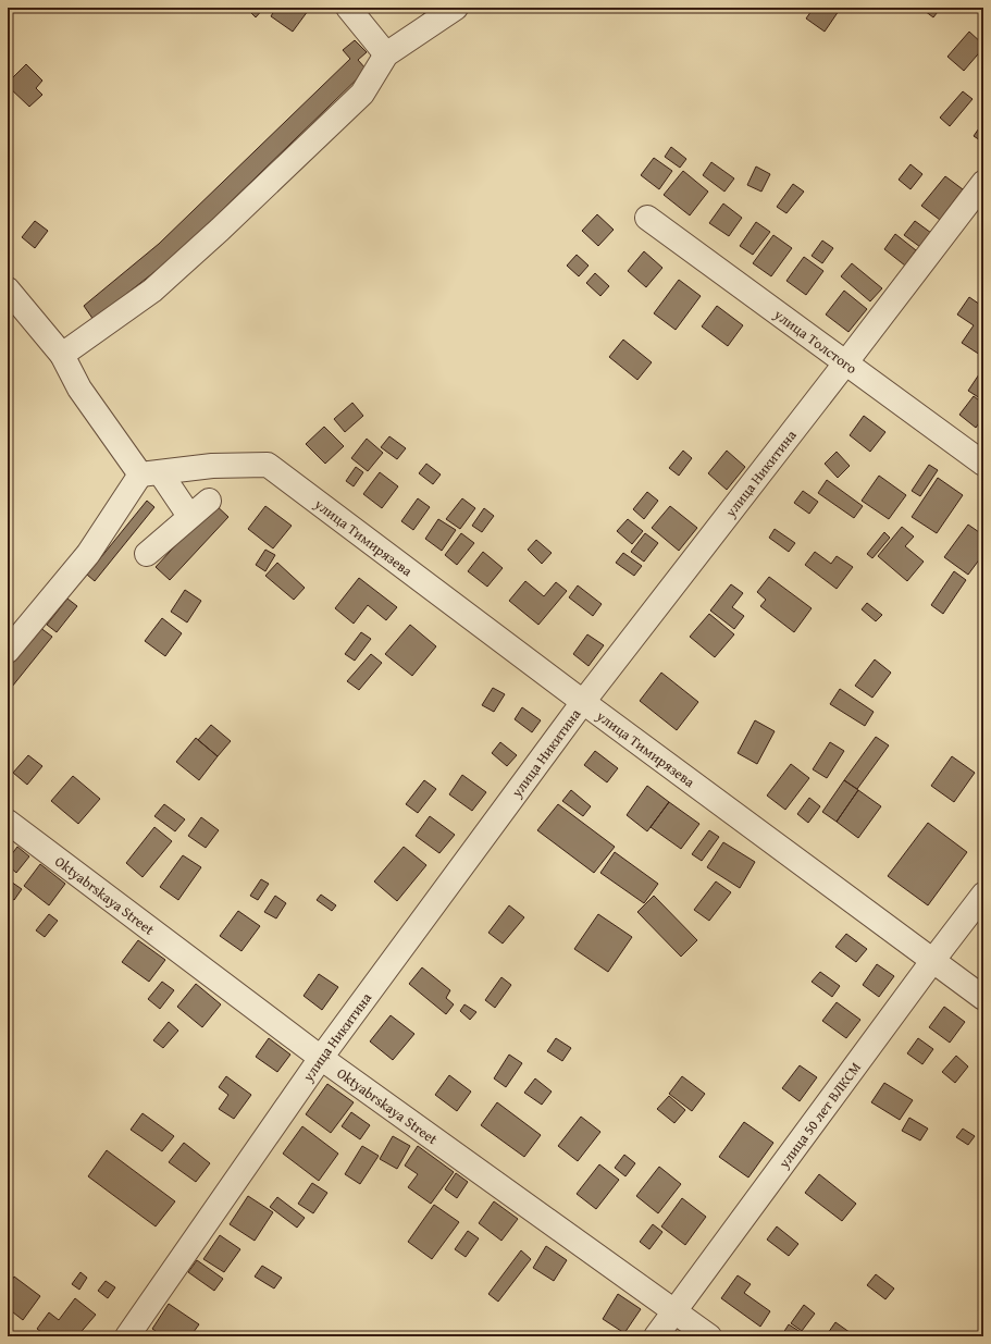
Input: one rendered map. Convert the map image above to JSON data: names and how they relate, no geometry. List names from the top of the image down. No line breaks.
{"streets":{"street":["улица Толстого","улица Никитина","улица Тимирязева","Oktyabrskaya Street","улица 50 лет ВЛКСМ"]},"crossings":[["улица Толстого","улица Никитина"],["улица Никитина","улица Тимирязева"],["улица Никитина","Oktyabrskaya Street"],["улица Тимирязева","улица 50 лет ВЛКСМ"],["Oktyabrskaya Street","улица 50 лет ВЛКСМ"]]}
